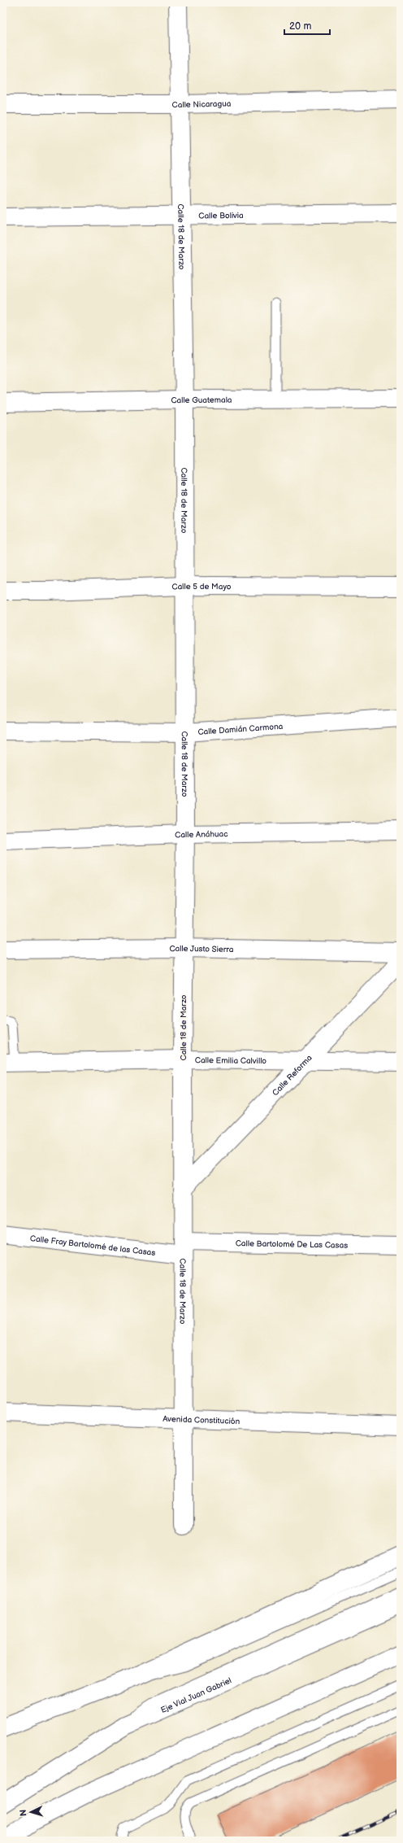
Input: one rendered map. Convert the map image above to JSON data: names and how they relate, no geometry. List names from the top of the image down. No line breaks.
{"streets":{"street":["Calle Nicaragua","Calle Bolivia","Calle 18 de Marzo","Calle Guatemala","Calle 5 de Mayo","Calle Damián Carmona","Calle Anáhuac","Calle Justo Sierra","Calle Emilia Calvillo","Calle Reforma","Calle Bartolomé De Las Casas","Calle Fray Bartolomé de las Casas","Avenida Constitución","Eje Vial Juan Gabriel"]},"crossings":[["Calle Nicaragua","Calle 18 de Marzo"],["Calle Bolivia","Calle 18 de Marzo"],["Calle 18 de Marzo","Calle Guatemala"],["Calle 18 de Marzo","Calle 5 de Mayo"],["Calle 18 de Marzo","Calle Damián Carmona"],["Calle 18 de Marzo","Calle Anáhuac"],["Calle 18 de Marzo","Calle Justo Sierra"],["Calle 18 de Marzo","Calle Emilia Calvillo"],["Calle 18 de Marzo","Calle Reforma"],["Calle 18 de Marzo","Calle Bartolomé De Las Casas"],["Calle 18 de Marzo","Calle Fray Bartolomé de las Casas"],["Calle 18 de Marzo","Avenida Constitución"],["Calle Emilia Calvillo","Calle Reforma"],["Calle Bartolomé De Las Casas","Calle Fray Bartolomé de las Casas"]],"scale_bar":"20 m","north":"left"}
